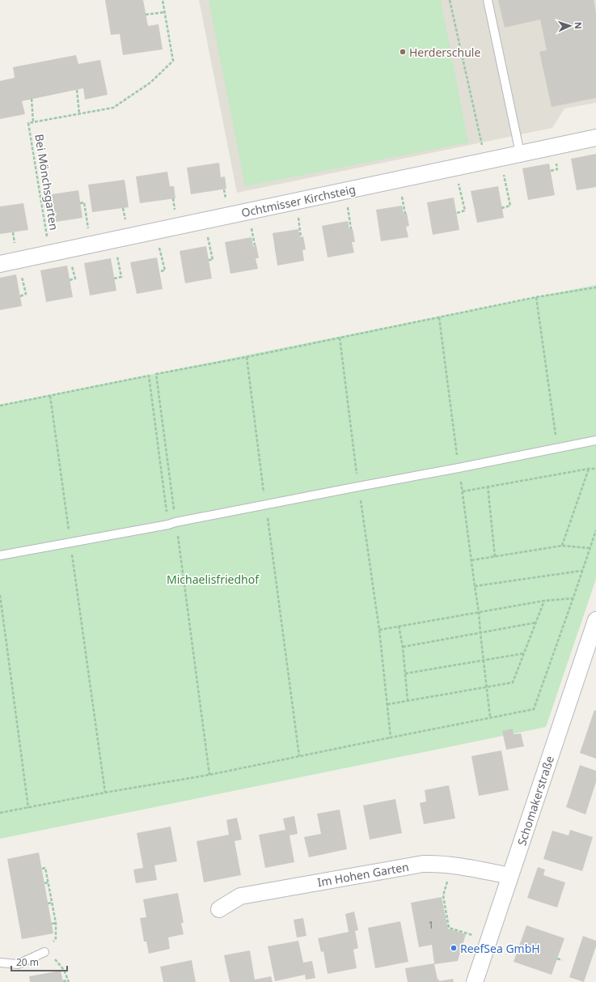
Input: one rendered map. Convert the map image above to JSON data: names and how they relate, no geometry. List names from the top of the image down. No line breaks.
{"streets":{"street":["Ochtmisser Kirchsteig","Schomakerstraße","Im Hohen Garten"],"path":["Bei Mönchsgarten"]},"crossings":[["Bei Mönchsgarten","Ochtmisser Kirchsteig"],["Schomakerstraße","Im Hohen Garten"]],"parks":["Michaelisfriedhof"],"places":["Herderschule","ReefSea GmbH"],"house_numbers":["1"],"scale_bar":"20 m","north":"right"}
